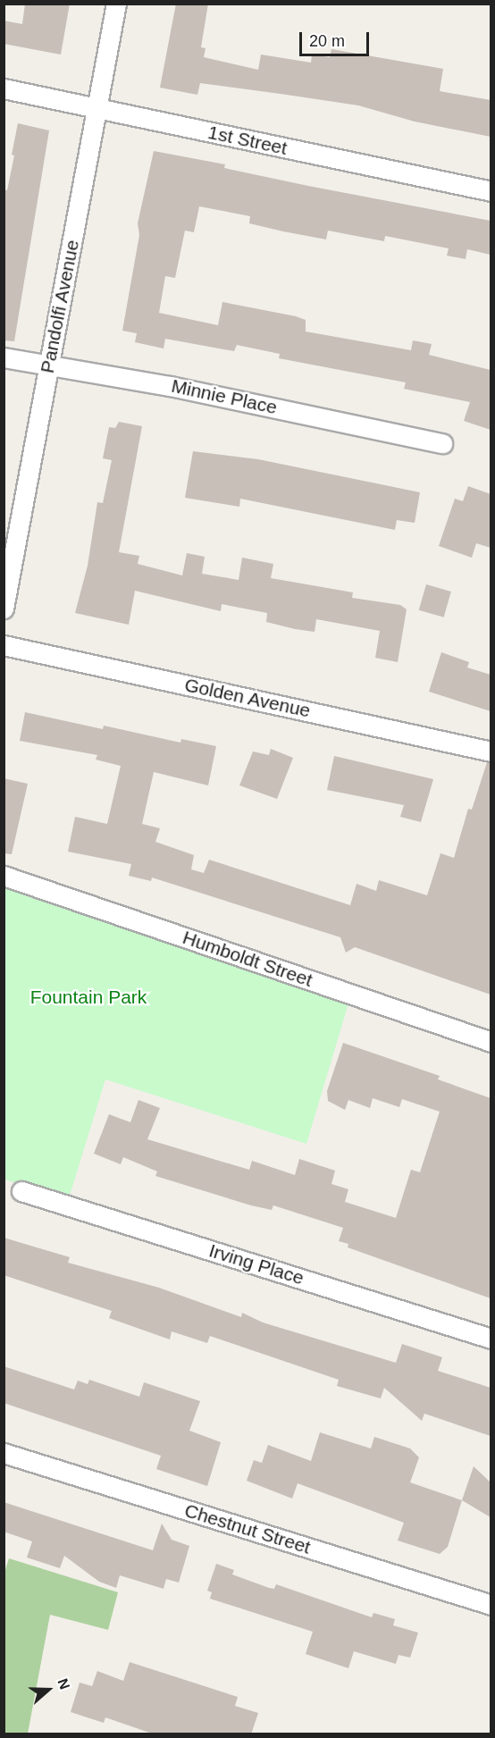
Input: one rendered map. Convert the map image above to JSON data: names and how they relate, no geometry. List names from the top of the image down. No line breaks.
{"streets":{"street":["1st Street","Pandolfi Avenue","Minnie Place","Golden Avenue","Humboldt Street","Irving Place","Chestnut Street"]},"crossings":[["1st Street","Pandolfi Avenue"],["Pandolfi Avenue","Minnie Place"]],"parks":["Fountain Park"],"scale_bar":"20 m","north":"right"}
